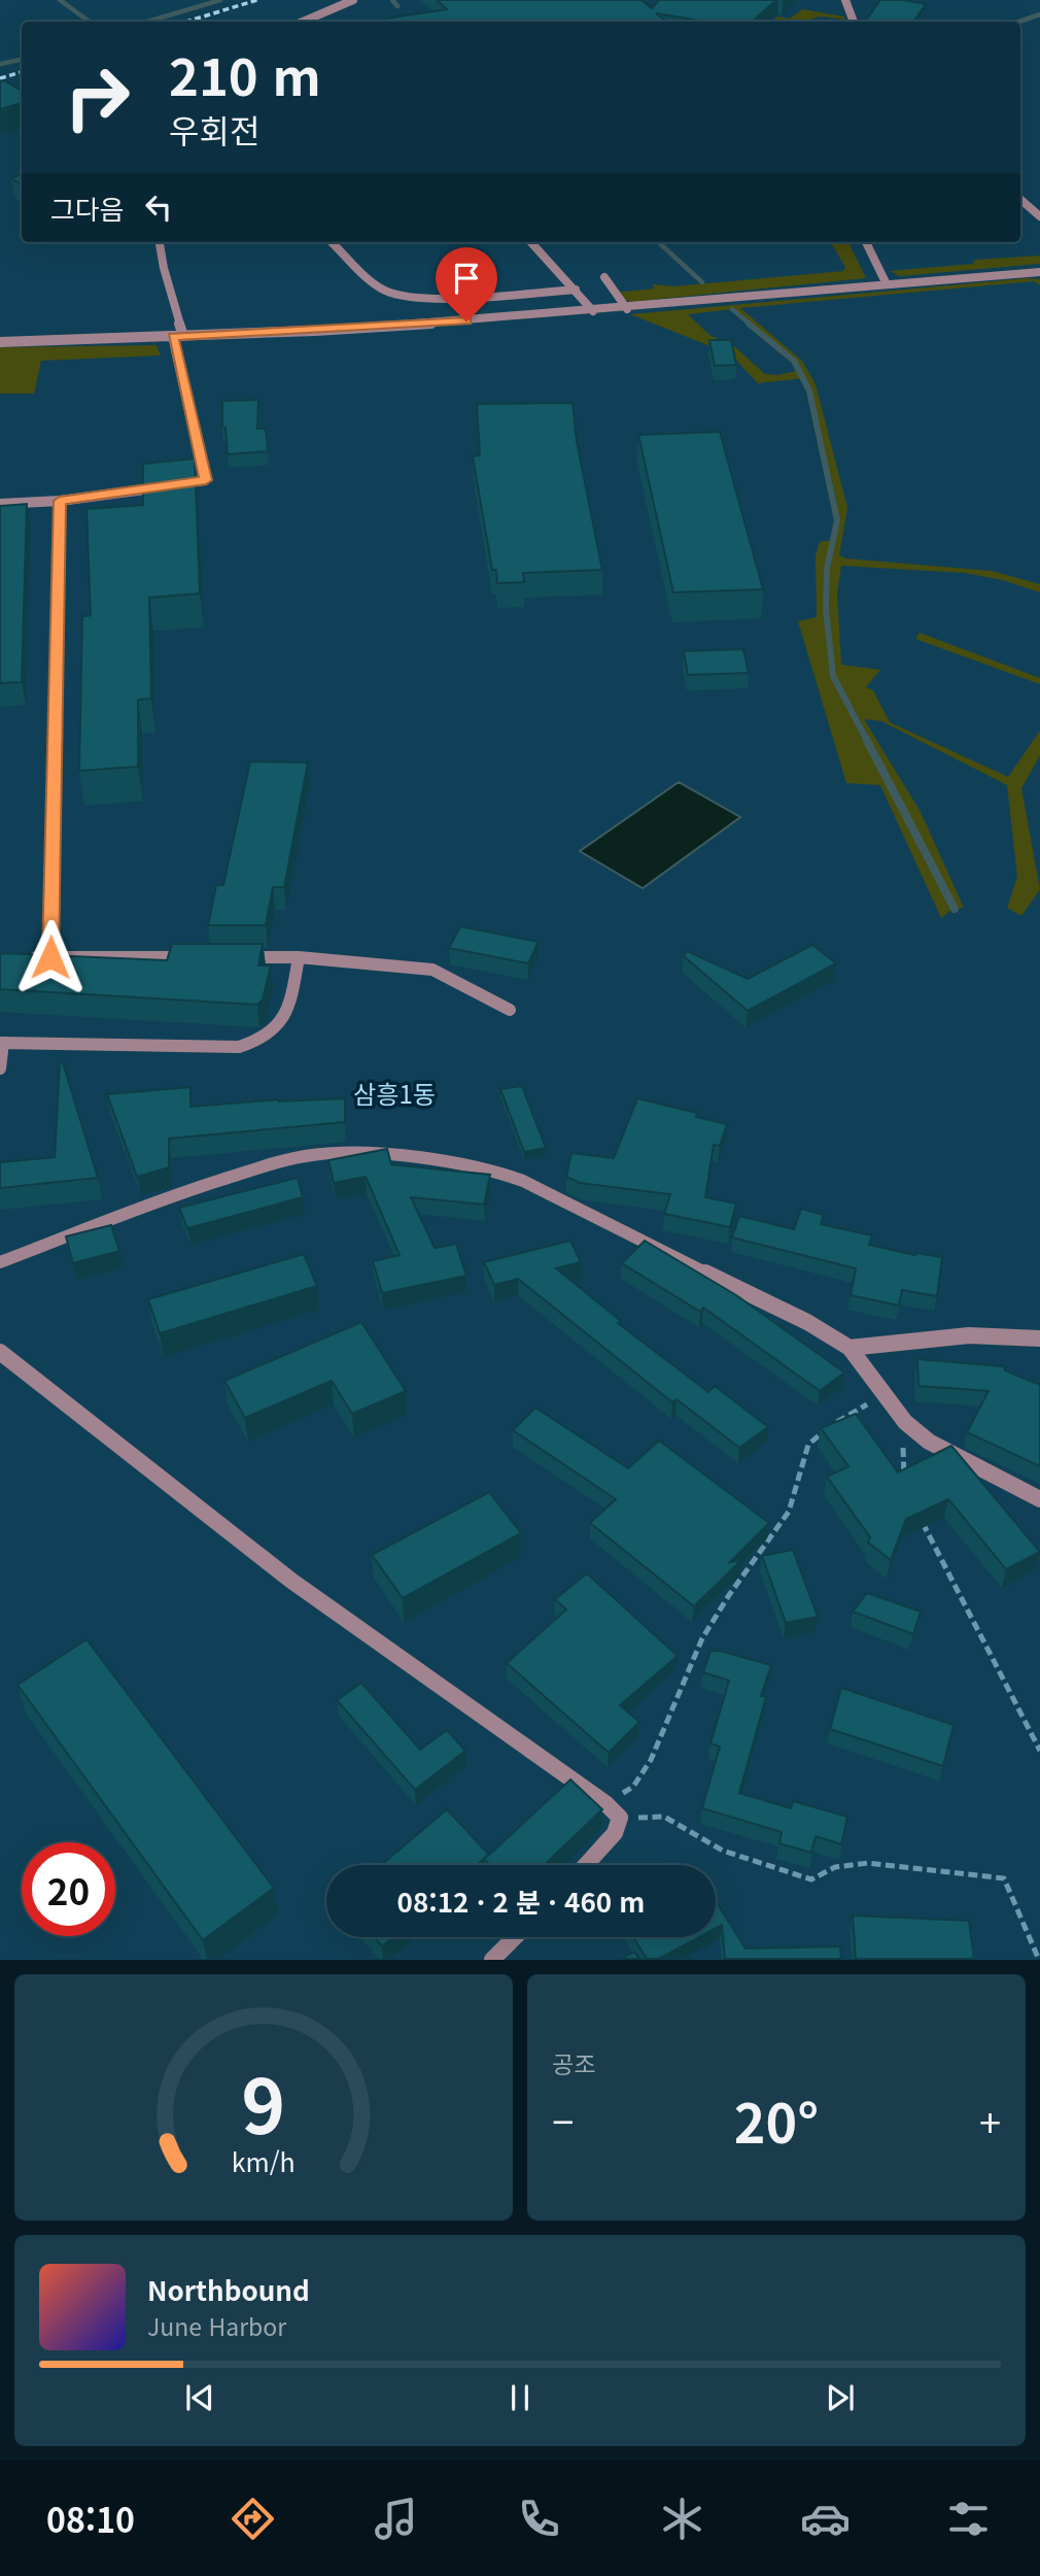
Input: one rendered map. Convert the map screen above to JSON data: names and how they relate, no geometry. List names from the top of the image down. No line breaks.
{"districts":["삼흥1동"],"page":{"turn":["210 m","우회전"],"then":"그다음","limit":"20","trip":"08:12 · 2 분 · 460 m","tile":"공조","heat":["−","20°","+"],"song":["Northbound","June Harbor"],"tabs":"08:10","gauge":["9","km/h"]}}
